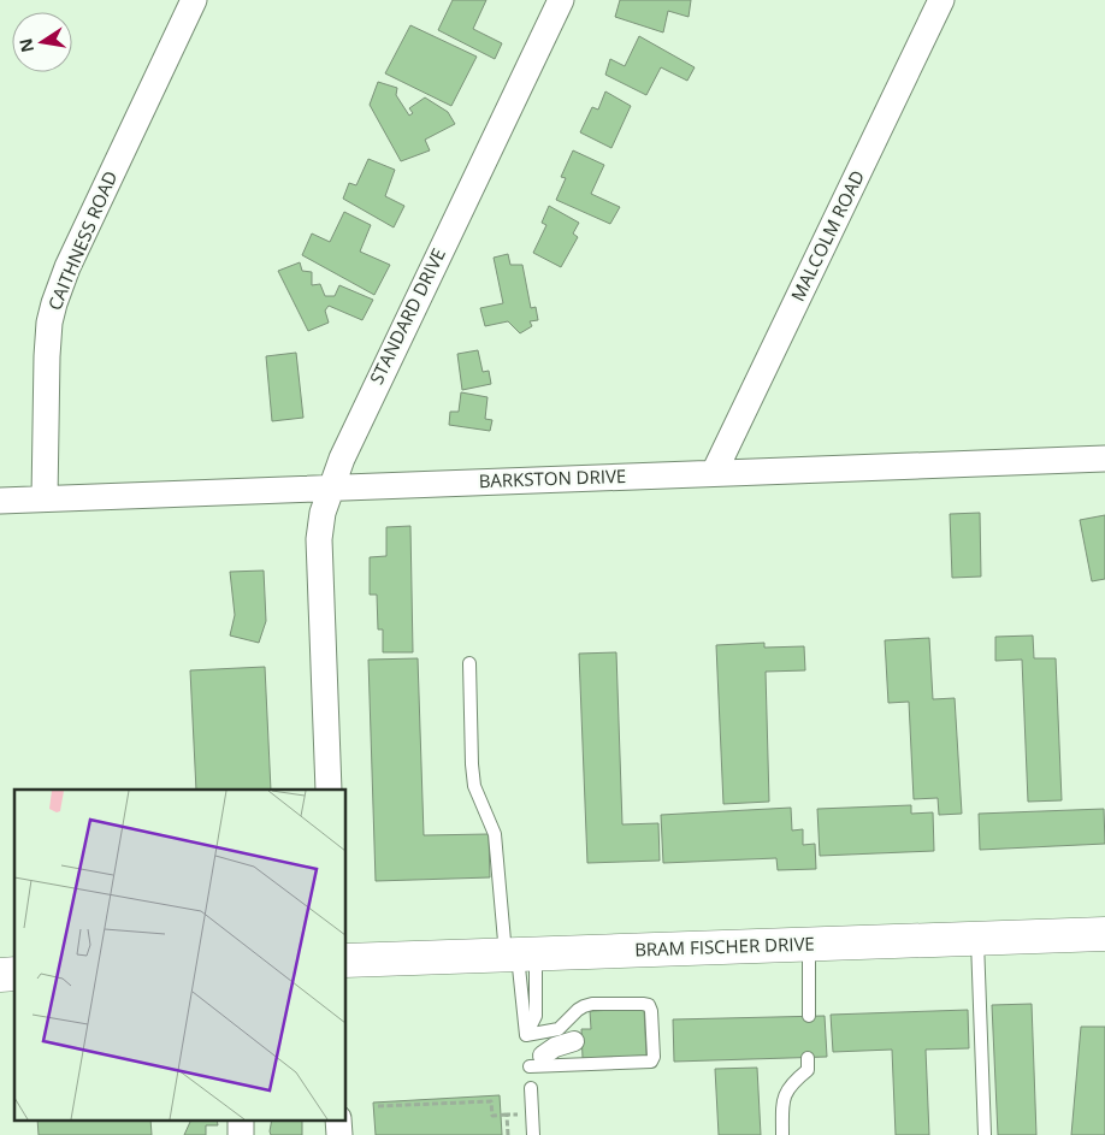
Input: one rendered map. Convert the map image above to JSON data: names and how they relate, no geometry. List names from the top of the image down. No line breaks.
{"streets":{"main road":["BRAM FISCHER DRIVE"],"street":["MALCOLM ROAD","CAITHNESS ROAD","STANDARD DRIVE","BARKSTON DRIVE"]},"crossings":[["MALCOLM ROAD","BARKSTON DRIVE"],["CAITHNESS ROAD","BARKSTON DRIVE"],["STANDARD DRIVE","BARKSTON DRIVE"]],"north":"left"}
